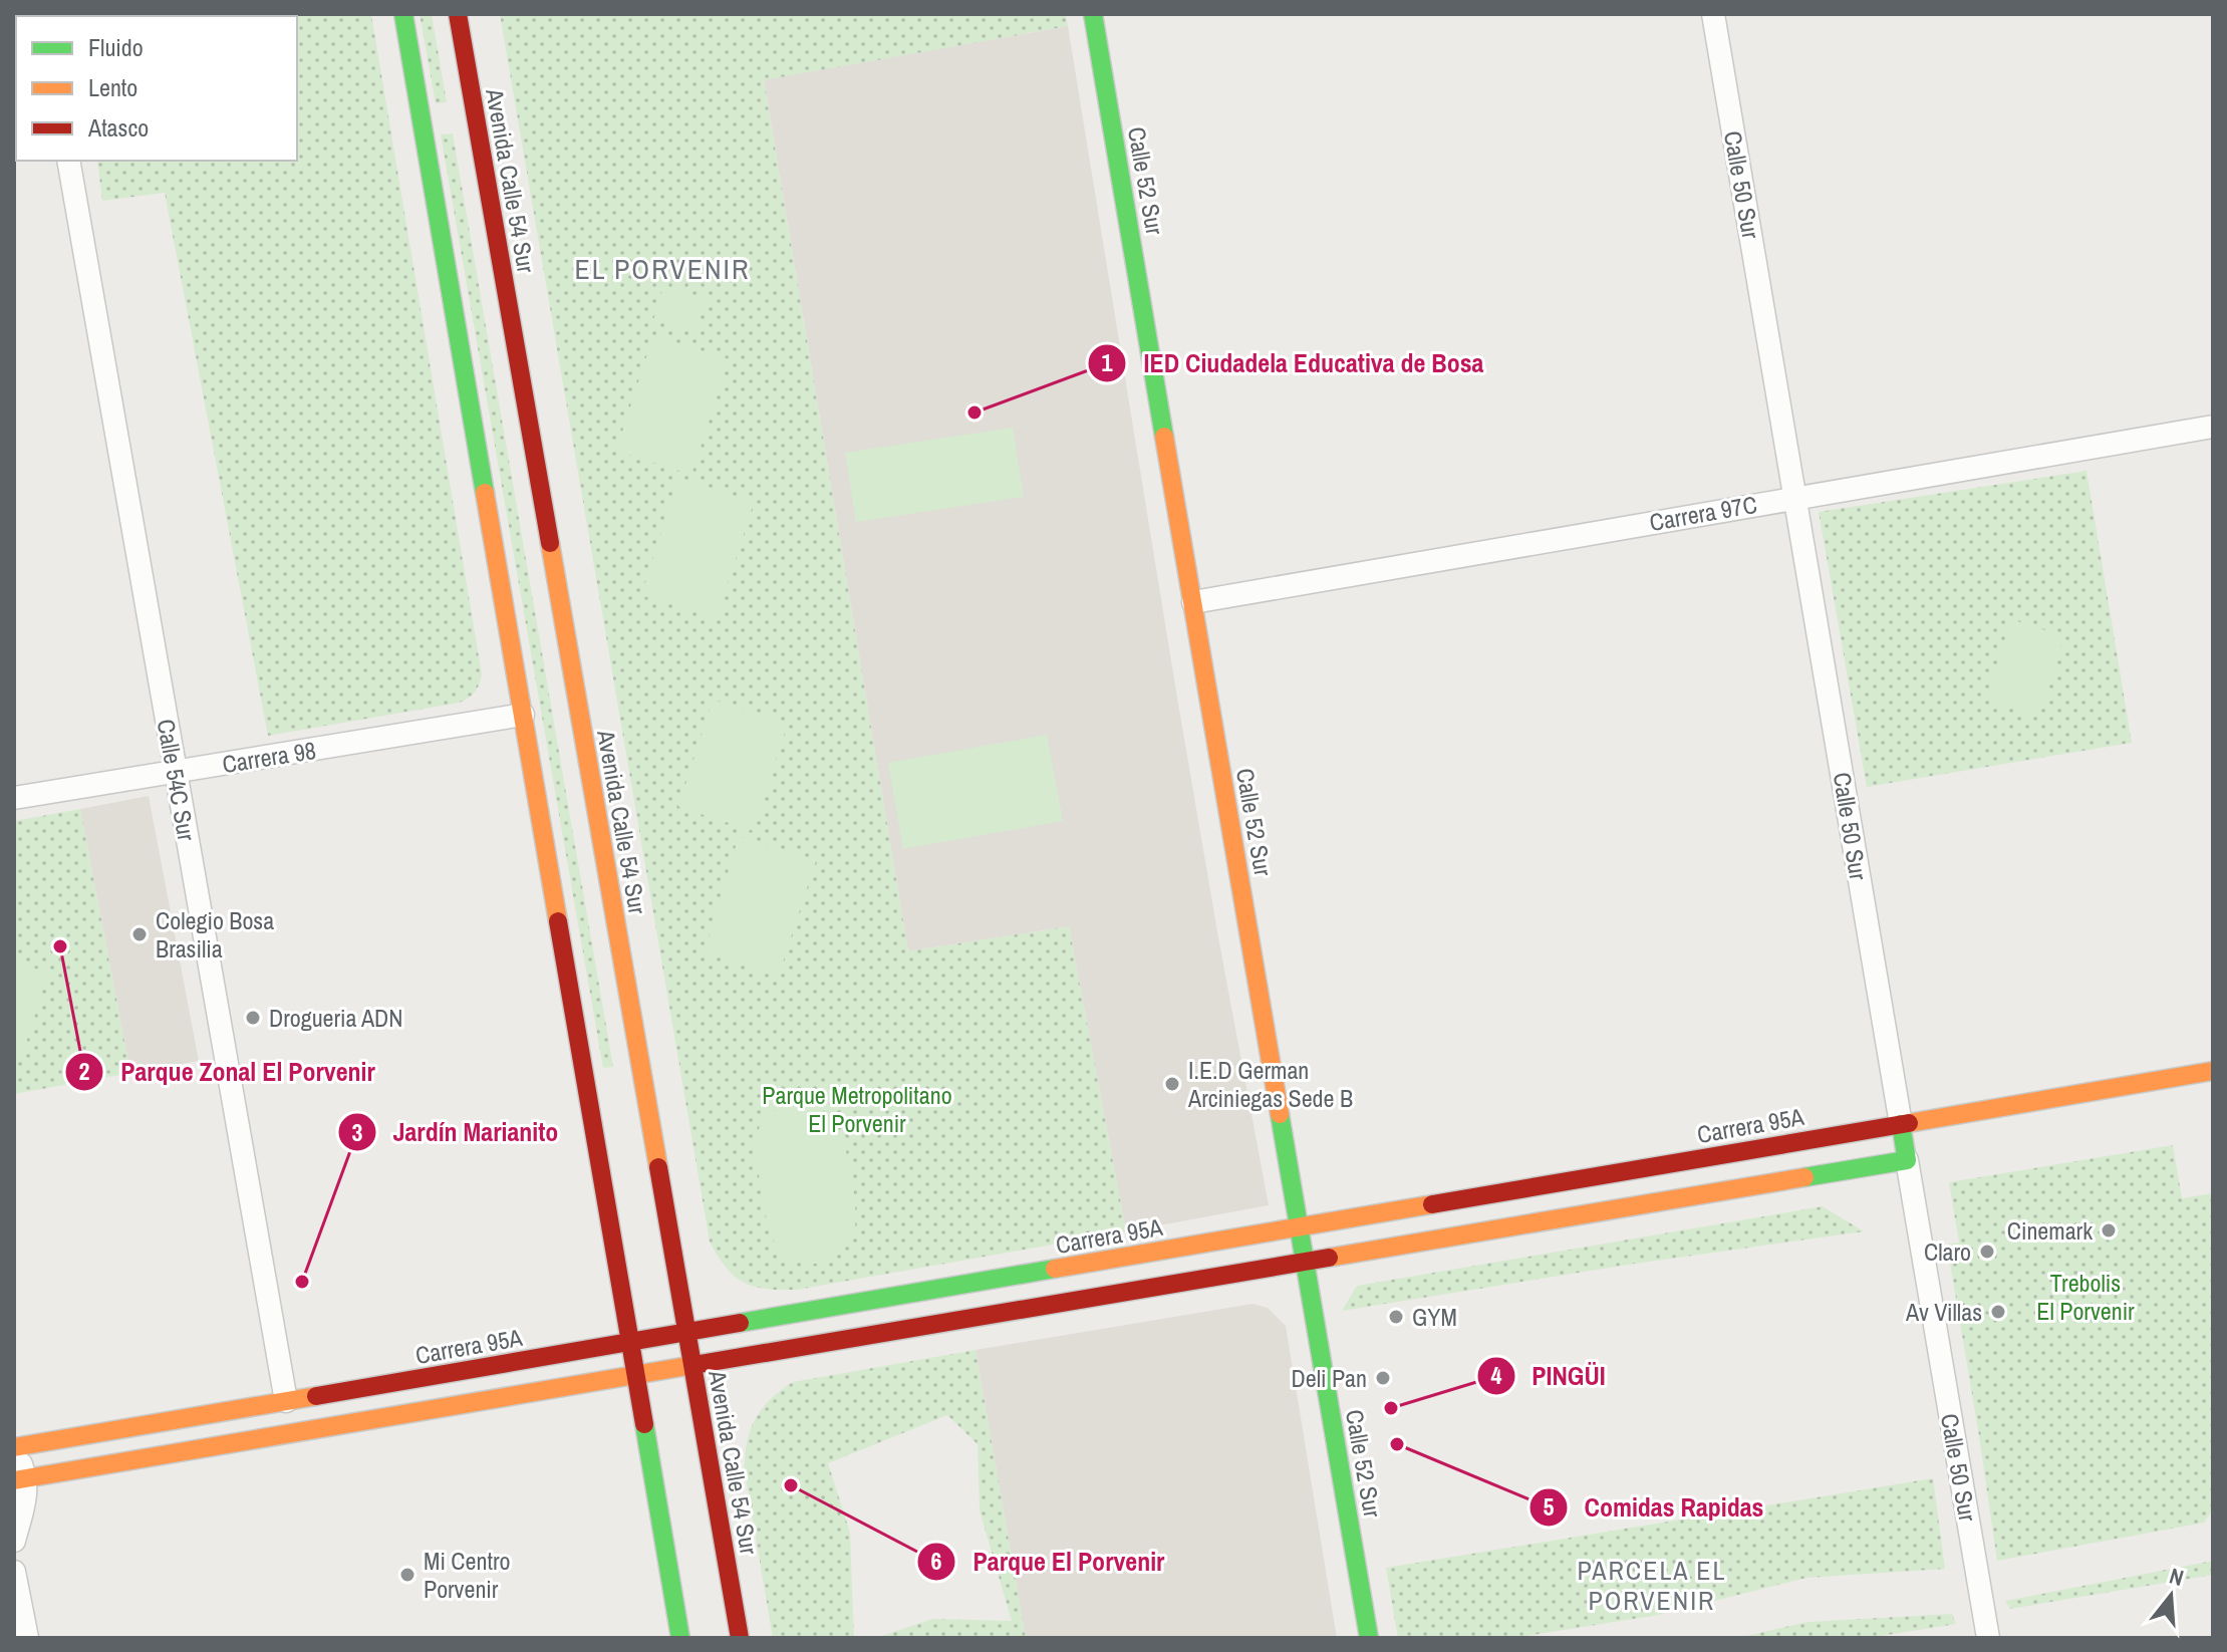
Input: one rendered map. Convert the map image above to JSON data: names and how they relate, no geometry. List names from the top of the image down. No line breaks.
{"streets":{"street":["Avenida Calle 54 Sur","Calle 52 Sur","Calle 50 Sur","Carrera 97C","Carrera 98","Calle 54C Sur","Carrera 95A"]},"crossings":[["Avenida Calle 54 Sur","Carrera 95A"],["Calle 52 Sur","Carrera 97C"],["Calle 52 Sur","Carrera 95A"],["Calle 50 Sur","Carrera 97C"],["Calle 50 Sur","Carrera 95A"],["Carrera 98","Calle 54C Sur"],["Calle 54C Sur","Carrera 95A"]],"districts":["EL PORVENIR","PARCELA EL PORVENIR"],"parks":["Parque Metropolitano El Porvenir","Trebolis El Porvenir"],"places":["IED Ciudadela Educativa de Bosa","Colegio Bosa Brasilia","Parque Zonal El Porvenir","Drogueria ADN","I.E.D German Arciniegas Sede B","Cinemark","Claro","Jardín Marianito","Av Villas","GYM","Deli Pan","PINGÜI","Comidas Rapidas","Parque El Porvenir","Mi Centro Porvenir"],"legend":["Fluido","Lento","Atasco"],"north":"top"}
